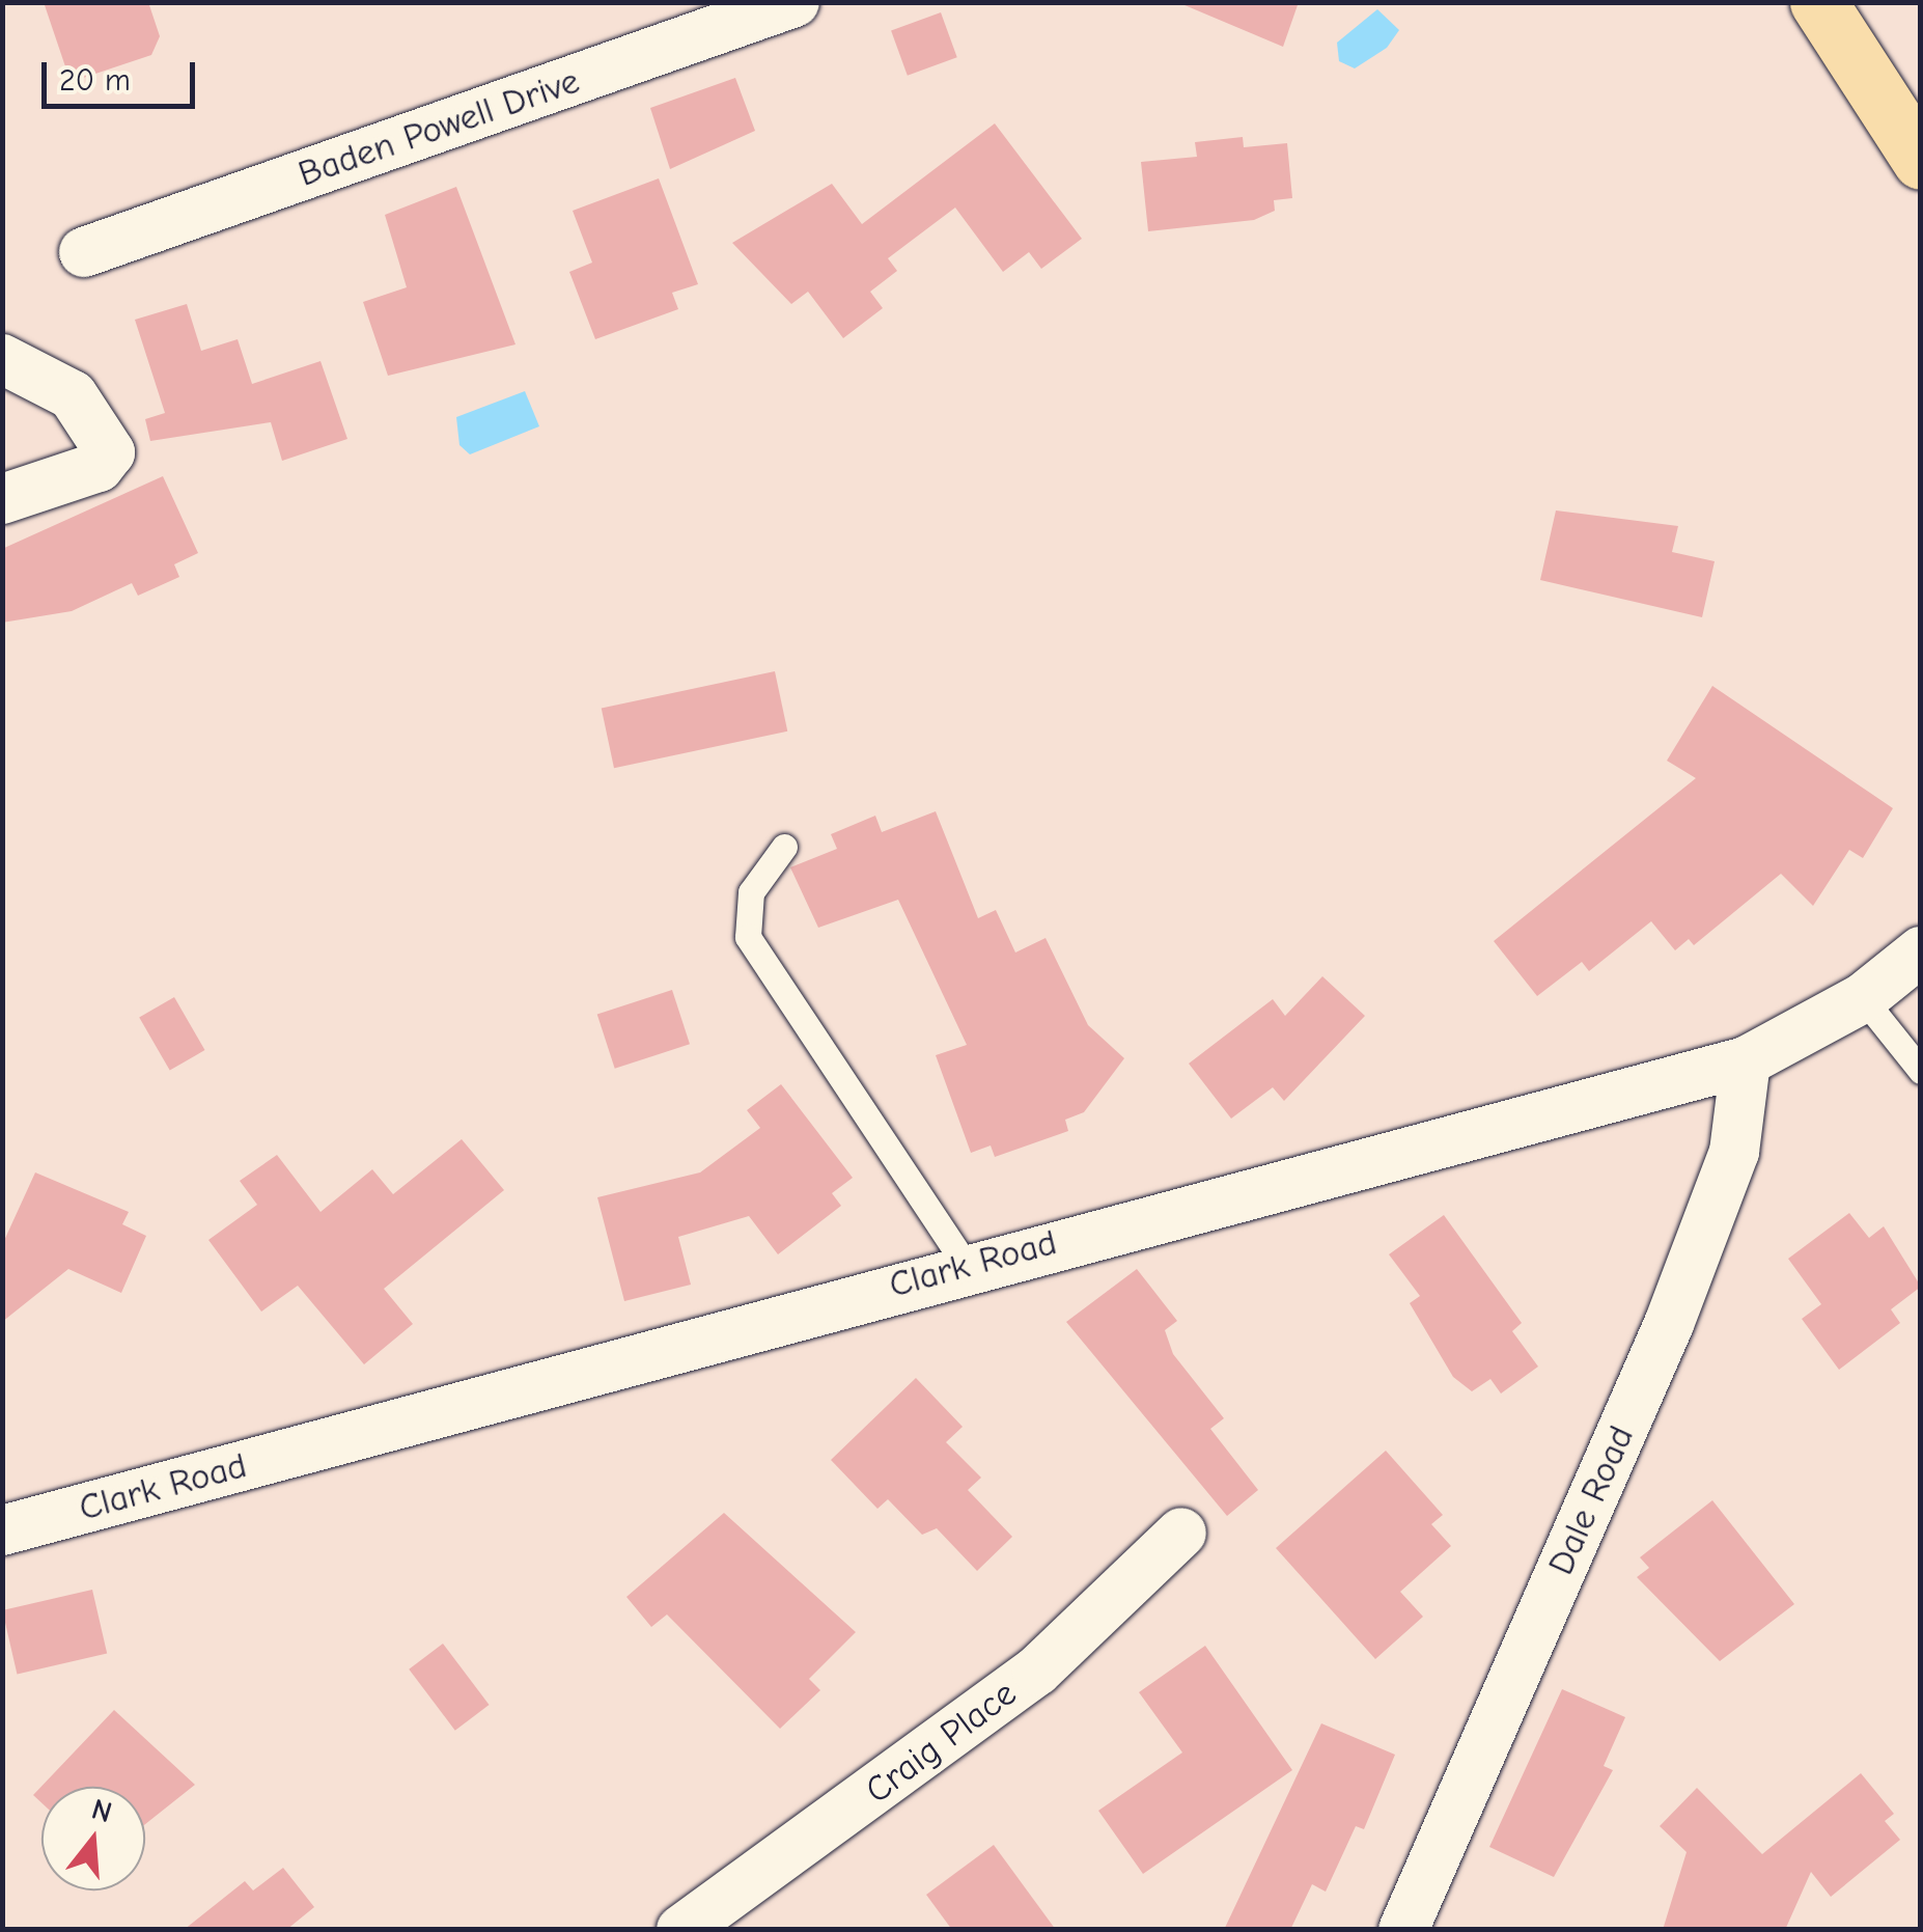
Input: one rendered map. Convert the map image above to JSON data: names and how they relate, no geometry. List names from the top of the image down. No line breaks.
{"streets":{"street":["Baden Powell Drive","Clark Road","Dale Road","Craig Place"]},"crossings":[["Clark Road","Dale Road"]],"scale_bar":"20 m","north":"top"}
